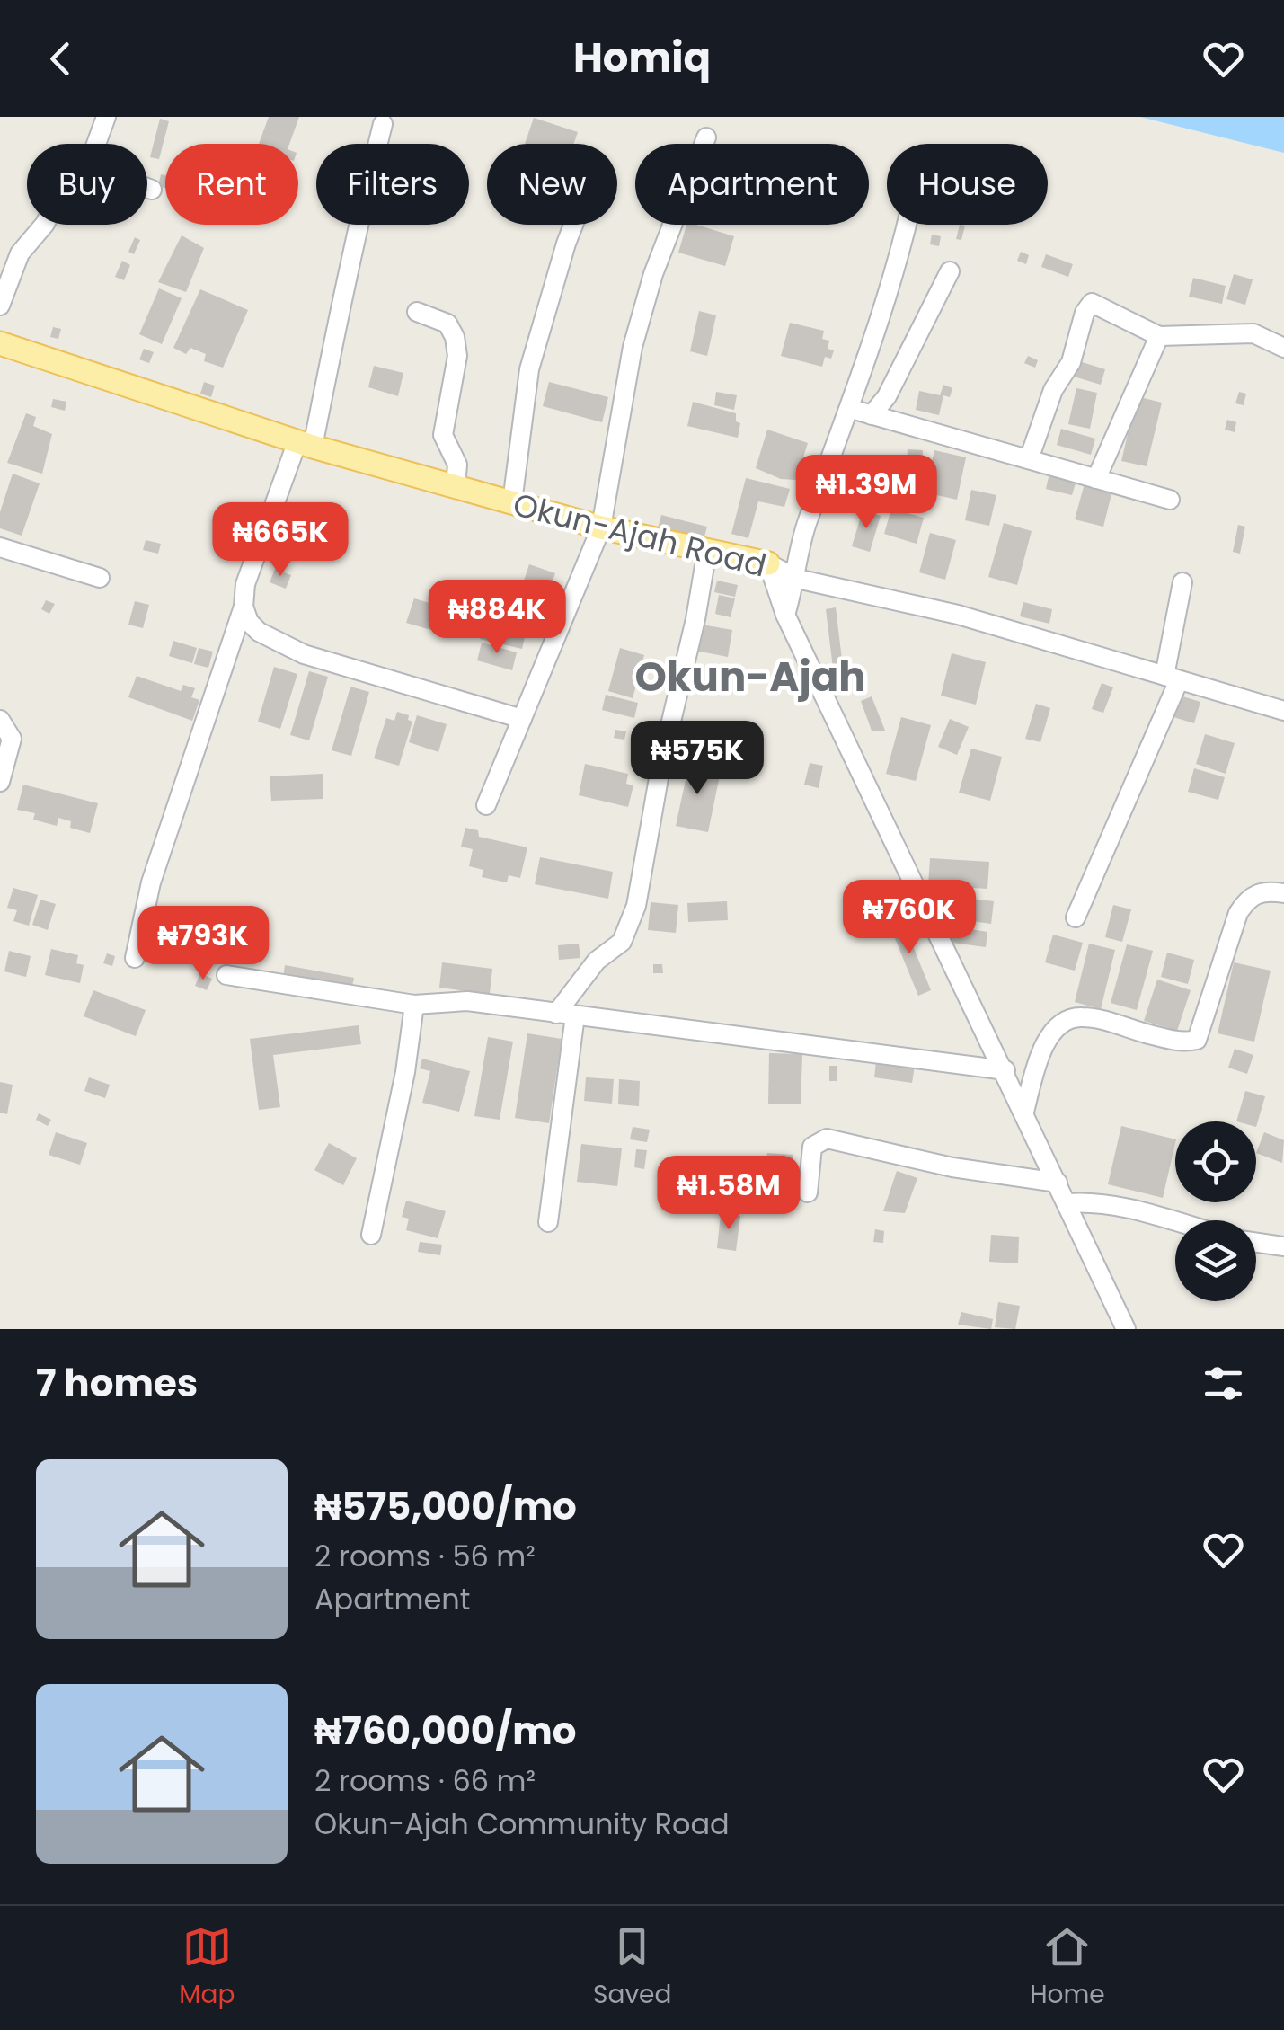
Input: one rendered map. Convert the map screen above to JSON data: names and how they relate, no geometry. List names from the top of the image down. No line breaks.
{"streets":{"main road":["Okun-Ajah Road"]},"districts":["Okun-Ajah"],"page":{"header":"Homiq","chip":["Buy","Rent","Filters","New","Apartment","House"],"price":["₦1.39M","₦665K","₦884K","₦575K","₦760K","₦793K","₦1.58M"],"heading":"7 homes","list":[{"name":"₦575,000/mo","note":"2 rooms · 56 m² · Apartment"},{"name":"₦760,000/mo","note":"2 rooms · 66 m² · Okun-Ajah Community Road"}],"tabs":["Map","Saved","Home"]}}
